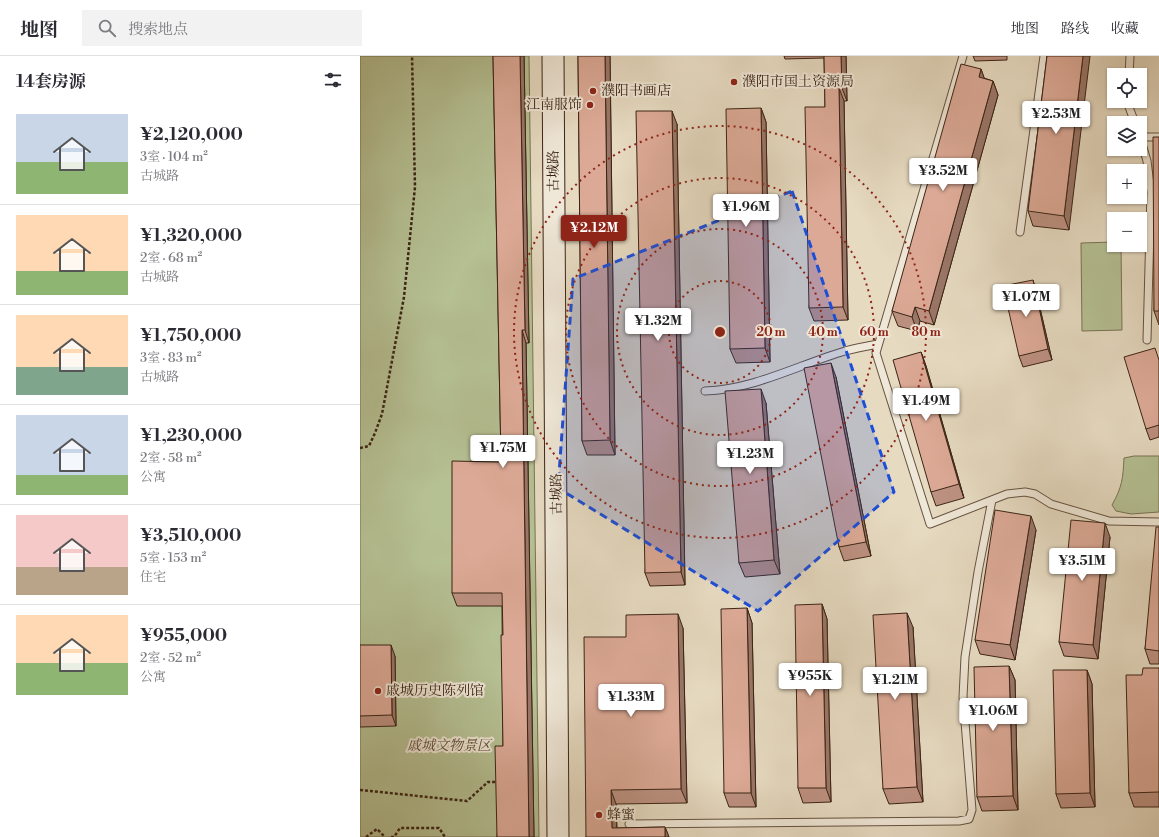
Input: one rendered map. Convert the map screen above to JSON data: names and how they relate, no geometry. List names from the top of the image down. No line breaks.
{"streets":{"street":["古城路"]},"parks":["戚城文物景区"],"places":["濮阳市国土资源局","濮阳书画店","江南服饰","戚城历史陈列馆","蜂蜜"],"page":{"header":"地图","search":"搜索地点","nav":["地图","路线","收藏"],"heading":"14套房源","map_buttons":["+","−"],"price":["¥2.53M","¥3.52M","¥1.96M","¥2.12M","¥1.07M","¥1.32M","¥1.49M","¥1.75M","¥1.23M","¥3.51M","¥955K","¥1.21M","¥1.33M","¥1.06M"],"list":[{"name":"¥2,120,000","note":"3室 · 104 m² · 古城路"},{"name":"¥1,320,000","note":"2室 · 68 m² · 古城路"},{"name":"¥1,750,000","note":"3室 · 83 m² · 古城路"},{"name":"¥1,230,000","note":"2室 · 58 m² · 公寓"},{"name":"¥3,510,000","note":"5室 · 153 m² · 住宅"},{"name":"¥955,000","note":"2室 · 52 m² · 公寓"}]},"rings":["20 m","40 m","60 m","80 m"]}
